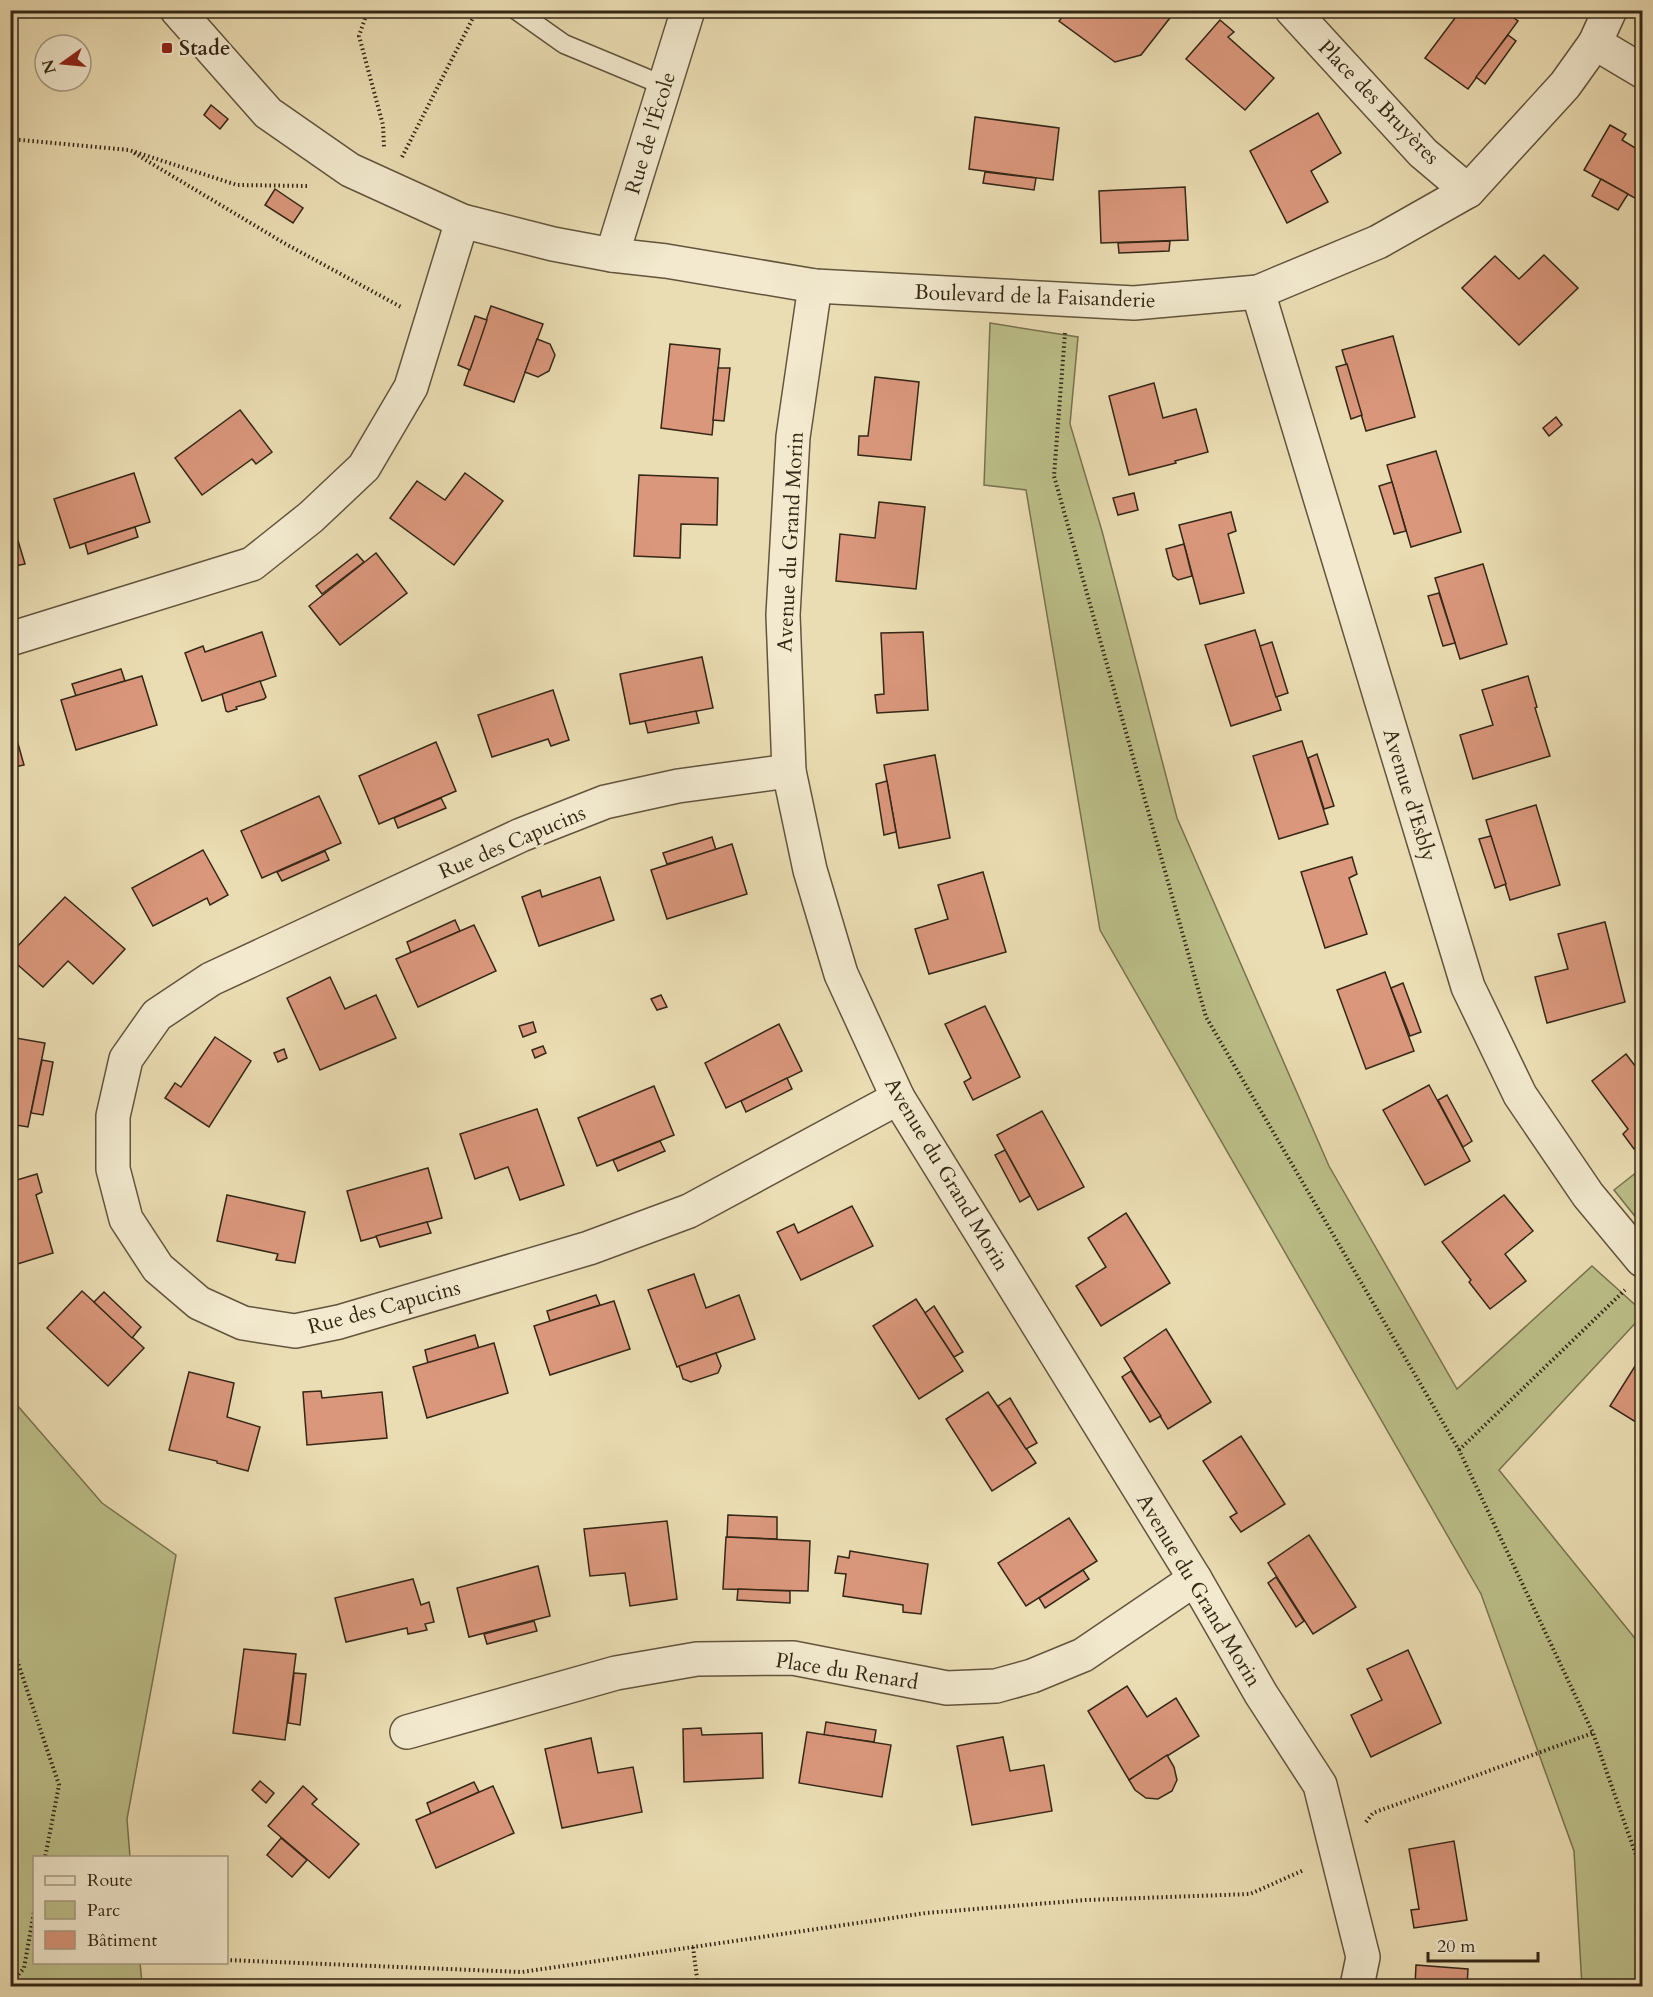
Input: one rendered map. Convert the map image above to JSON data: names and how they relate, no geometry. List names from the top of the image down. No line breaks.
{"streets":{"street":["Place des Bruyères","Rue de l'École","Boulevard de la Faisanderie","Avenue du Grand Morin","Avenue d'Esbly","Rue des Capucins","Place du Renard"]},"crossings":[["Place des Bruyères","Boulevard de la Faisanderie"],["Rue de l'École","Boulevard de la Faisanderie"],["Boulevard de la Faisanderie","Avenue du Grand Morin"],["Boulevard de la Faisanderie","Avenue d'Esbly"],["Avenue du Grand Morin","Rue des Capucins"],["Avenue du Grand Morin","Place du Renard"]],"places":{"transit":["Stade"]},"legend":["Route","Parc","Bâtiment"],"scale_bar":"20 m","north":"left"}
